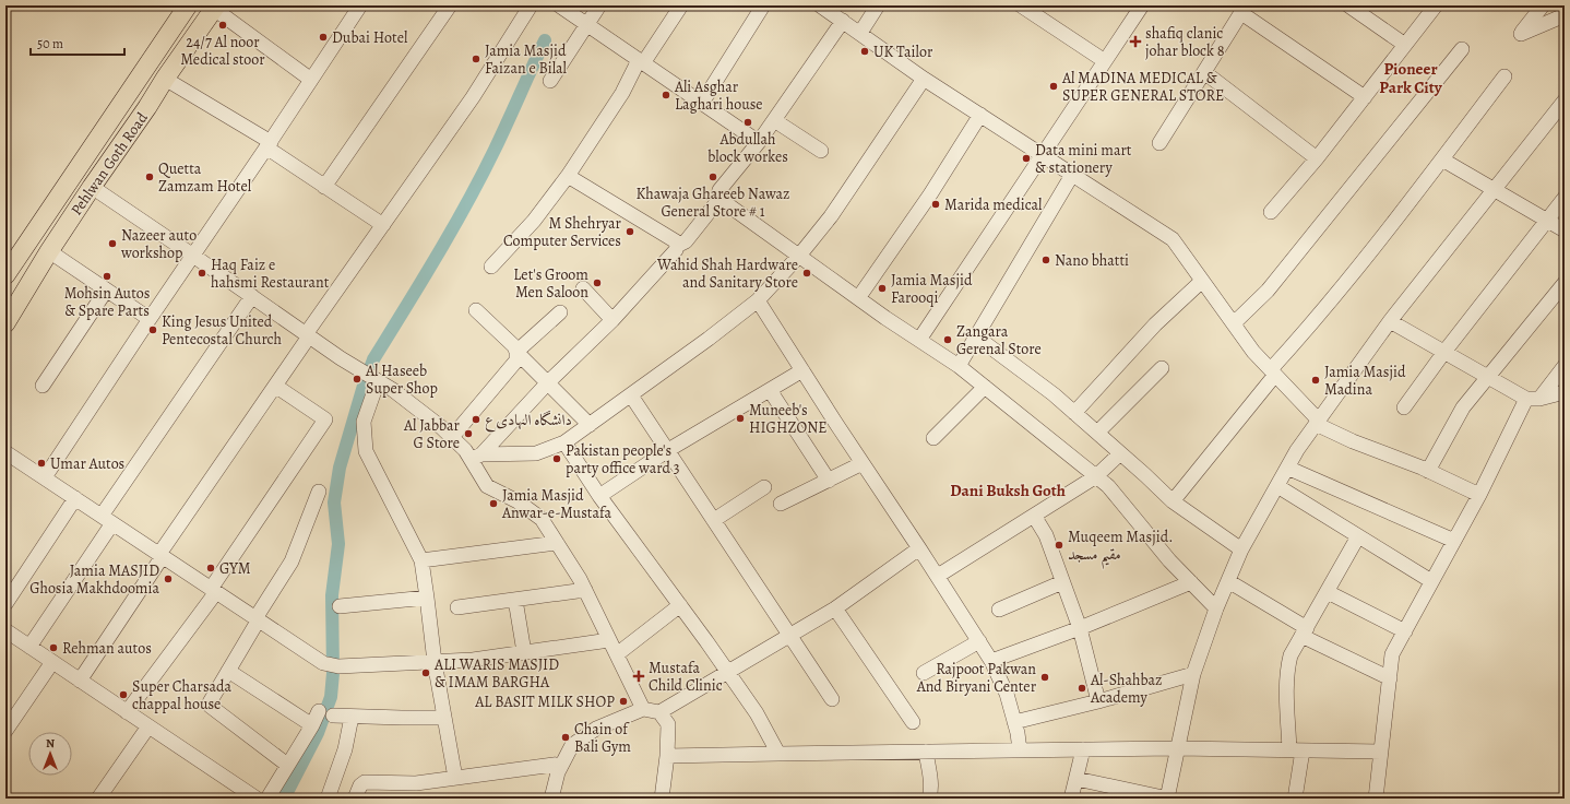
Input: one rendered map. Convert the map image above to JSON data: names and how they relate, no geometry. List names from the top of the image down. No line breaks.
{"streets":{"main road":["Pehlwan Goth Road"]},"districts":["Pioneer Park City","Dani Buksh Goth"],"places":{"other":["24/7 Al noor Medical stoor","Dubai Hotel","UK Tailor","Jamia Masjid Faizan e Bilal","Al MADINA MEDICAL & SUPER GENERAL STORE","Ali Asghar Laghari house","Abdullah block workes","Data mini mart & stationery","Quetta Zamzam Hotel","Khawaja Ghareeb Nawaz General Store # 1","Marida medical","M Shehryar Computer Services","Nazeer auto workshop","Nano bhatti","Haq Faiz e hahsmi Restaurant","Wahid Shah Hardware and Sanitary Store","Mohsin Autos & Spare Parts","Let's Groom Men Saloon","Jamia Masjid Farooqi","King Jesus United Pentecostal Church","Zangara Gerenal Store","Al Haseeb Super Shop","Jamia Masjid Madina","Muneeb's HIGHZONE","دانشگاہ الہادی ع","Al Jabbar G Store","Pakistan people's party office ward 3","Umar Autos","Jamia Masjid Anwar-e-Mustafa","Muqeem Masjid. مقیم مسجد","GYM","Jamia MASJID Ghosia Makhdoomia","Rehman autos","ALI WARIS MASJID & IMAM BARGHA","Rajpoot Pakwan And Biryani Center","Al-Shahbaz Academy","Super Charsada chappal house","AL BASIT MILK SHOP","Chain of Bali Gym"],"health":["shafiq clanic johar block 8","Mustafa Child Clinic"]},"scale_bar":"50 m","north":"top"}
